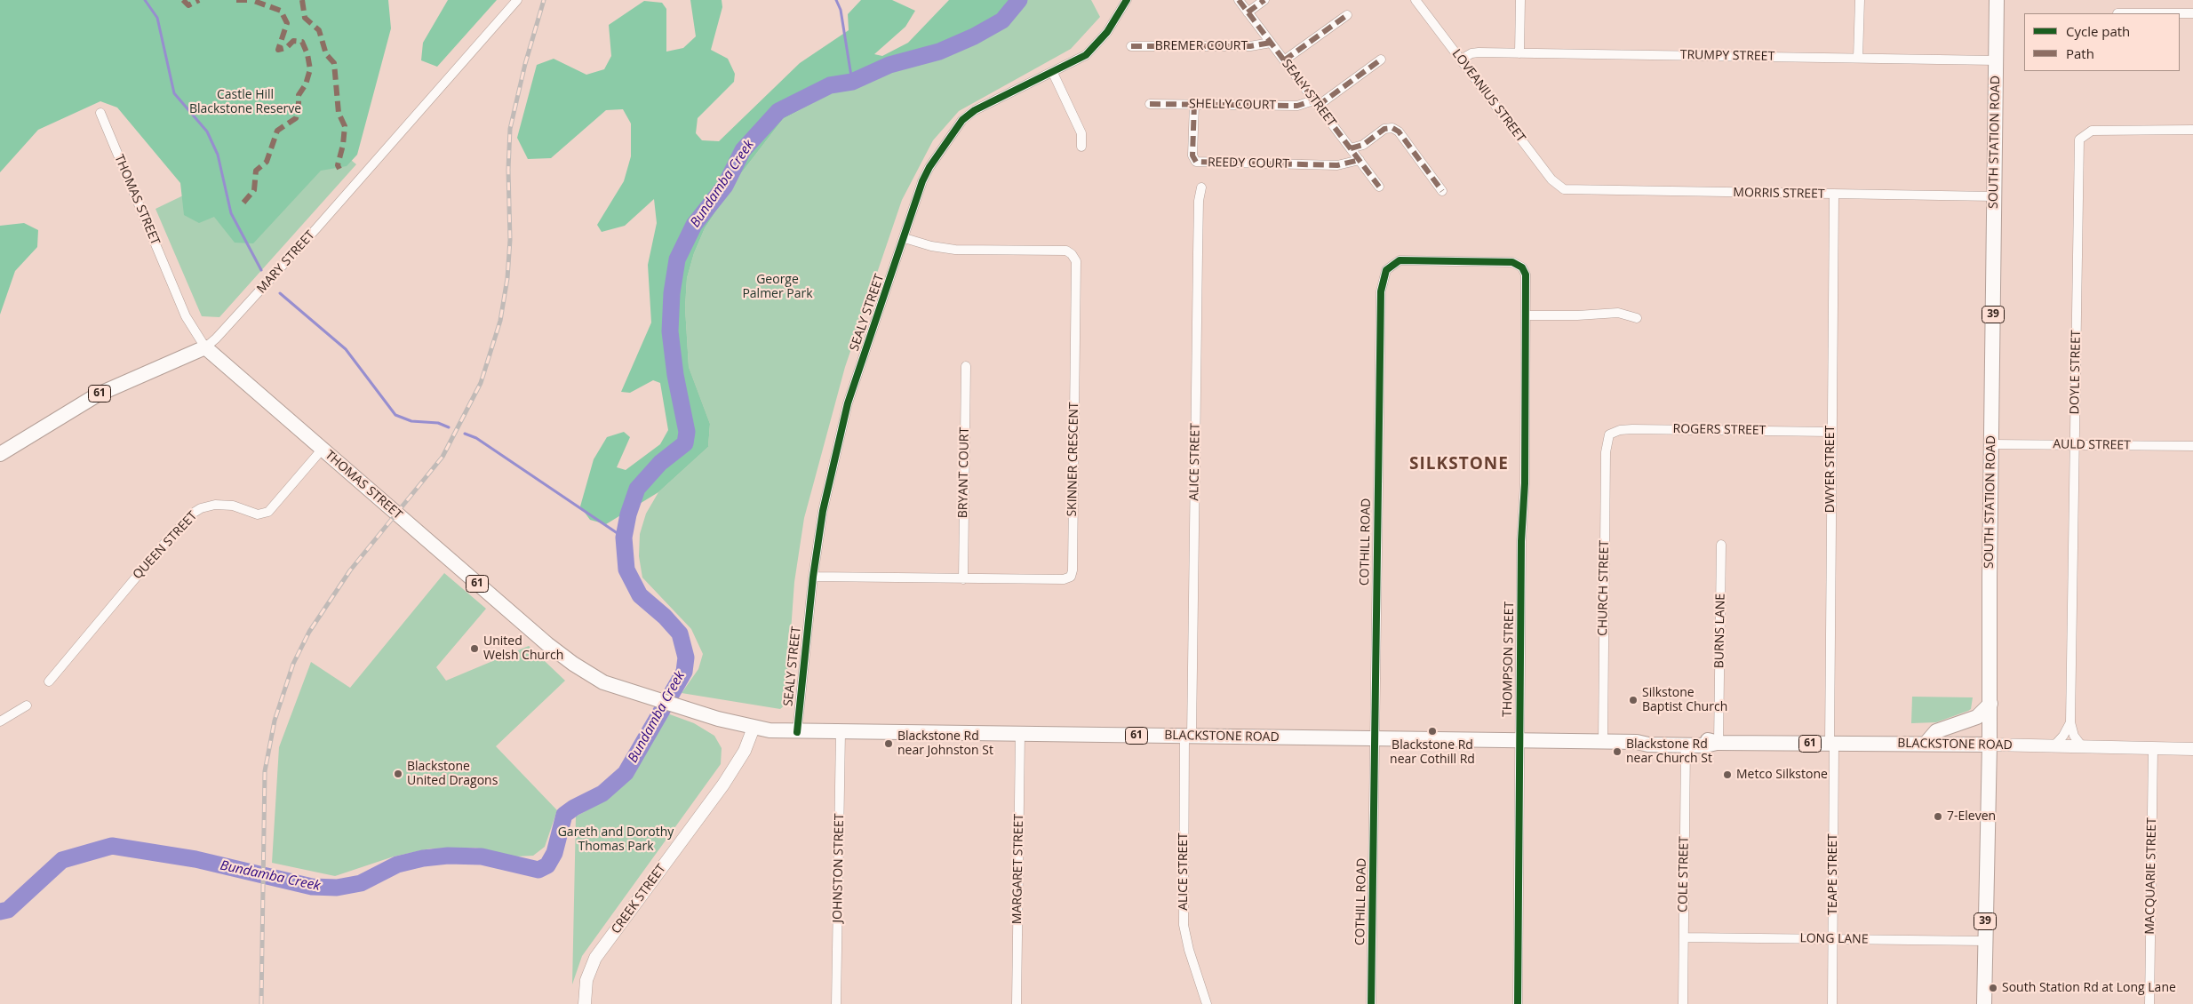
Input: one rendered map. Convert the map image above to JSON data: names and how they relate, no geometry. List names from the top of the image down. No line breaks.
{"streets":{"main road":["SOUTH STATION ROAD","THOMAS STREET","MARY STREET","39","61","BLACKSTONE ROAD","CREEK STREET"],"street":["BREMER COURT","TRUMPY STREET","SEALY STREET","LOVEANIUS STREET","SHELLY COURT","REEDY COURT","MORRIS STREET","DOYLE STREET","ROGERS STREET","AULD STREET","SKINNER CRESCENT","ALICE STREET","DWYER STREET","BRYANT COURT","COTHILL ROAD","QUEEN STREET","CHURCH STREET","BURNS LANE","THOMPSON STREET","JOHNSTON STREET","MARGARET STREET","COLE STREET","TEAPE STREET","MACQUARIE STREET","LONG LANE"]},"crossings":[["BREMER COURT","SEALY STREET"],["TRUMPY STREET","LOVEANIUS STREET"],["TRUMPY STREET","SOUTH STATION ROAD"],["SEALY STREET","SHELLY COURT"],["SEALY STREET","REEDY COURT"],["SEALY STREET","SKINNER CRESCENT"],["SEALY STREET","BLACKSTONE ROAD"],["LOVEANIUS STREET","MORRIS STREET"],["SHELLY COURT","REEDY COURT"],["SOUTH STATION ROAD","MORRIS STREET"],["SOUTH STATION ROAD","AULD STREET"],["SOUTH STATION ROAD","BLACKSTONE ROAD"],["SOUTH STATION ROAD","LONG LANE"],["MORRIS STREET","DWYER STREET"],["THOMAS STREET","MARY STREET"],["THOMAS STREET","QUEEN STREET"],["THOMAS STREET","BLACKSTONE ROAD"],["THOMAS STREET","CREEK STREET"],["DOYLE STREET","AULD STREET"],["DOYLE STREET","BLACKSTONE ROAD"],["ROGERS STREET","DWYER STREET"],["ROGERS STREET","CHURCH STREET"],["SKINNER CRESCENT","BRYANT COURT"],["ALICE STREET","BLACKSTONE ROAD"],["DWYER STREET","BLACKSTONE ROAD"],["DWYER STREET","TEAPE STREET"],["COTHILL ROAD","THOMPSON STREET"],["COTHILL ROAD","BLACKSTONE ROAD"],["CHURCH STREET","BLACKSTONE ROAD"],["BURNS LANE","BLACKSTONE ROAD"],["THOMPSON STREET","BLACKSTONE ROAD"],["BLACKSTONE ROAD","JOHNSTON STREET"],["BLACKSTONE ROAD","MARGARET STREET"],["BLACKSTONE ROAD","COLE STREET"],["BLACKSTONE ROAD","TEAPE STREET"],["BLACKSTONE ROAD","MACQUARIE STREET"],["BLACKSTONE ROAD","CREEK STREET"],["COLE STREET","LONG LANE"],["TEAPE STREET","LONG LANE"]],"districts":["SILKSTONE"],"water":["Bundamba Creek"],"parks":["Castle Hill Blackstone Reserve","George Palmer Park","Gareth and Dorothy Thomas Park"],"places":["United Welsh Church","Silkstone Baptist Church","Blackstone Rd near Cothill Rd","Blackstone Rd near Johnston St","Blackstone Rd near Church St","Blackstone United Dragons","Metco Silkstone","7-Eleven","South Station Rd at Long Lane"],"legend":["Cycle path","Path"]}
